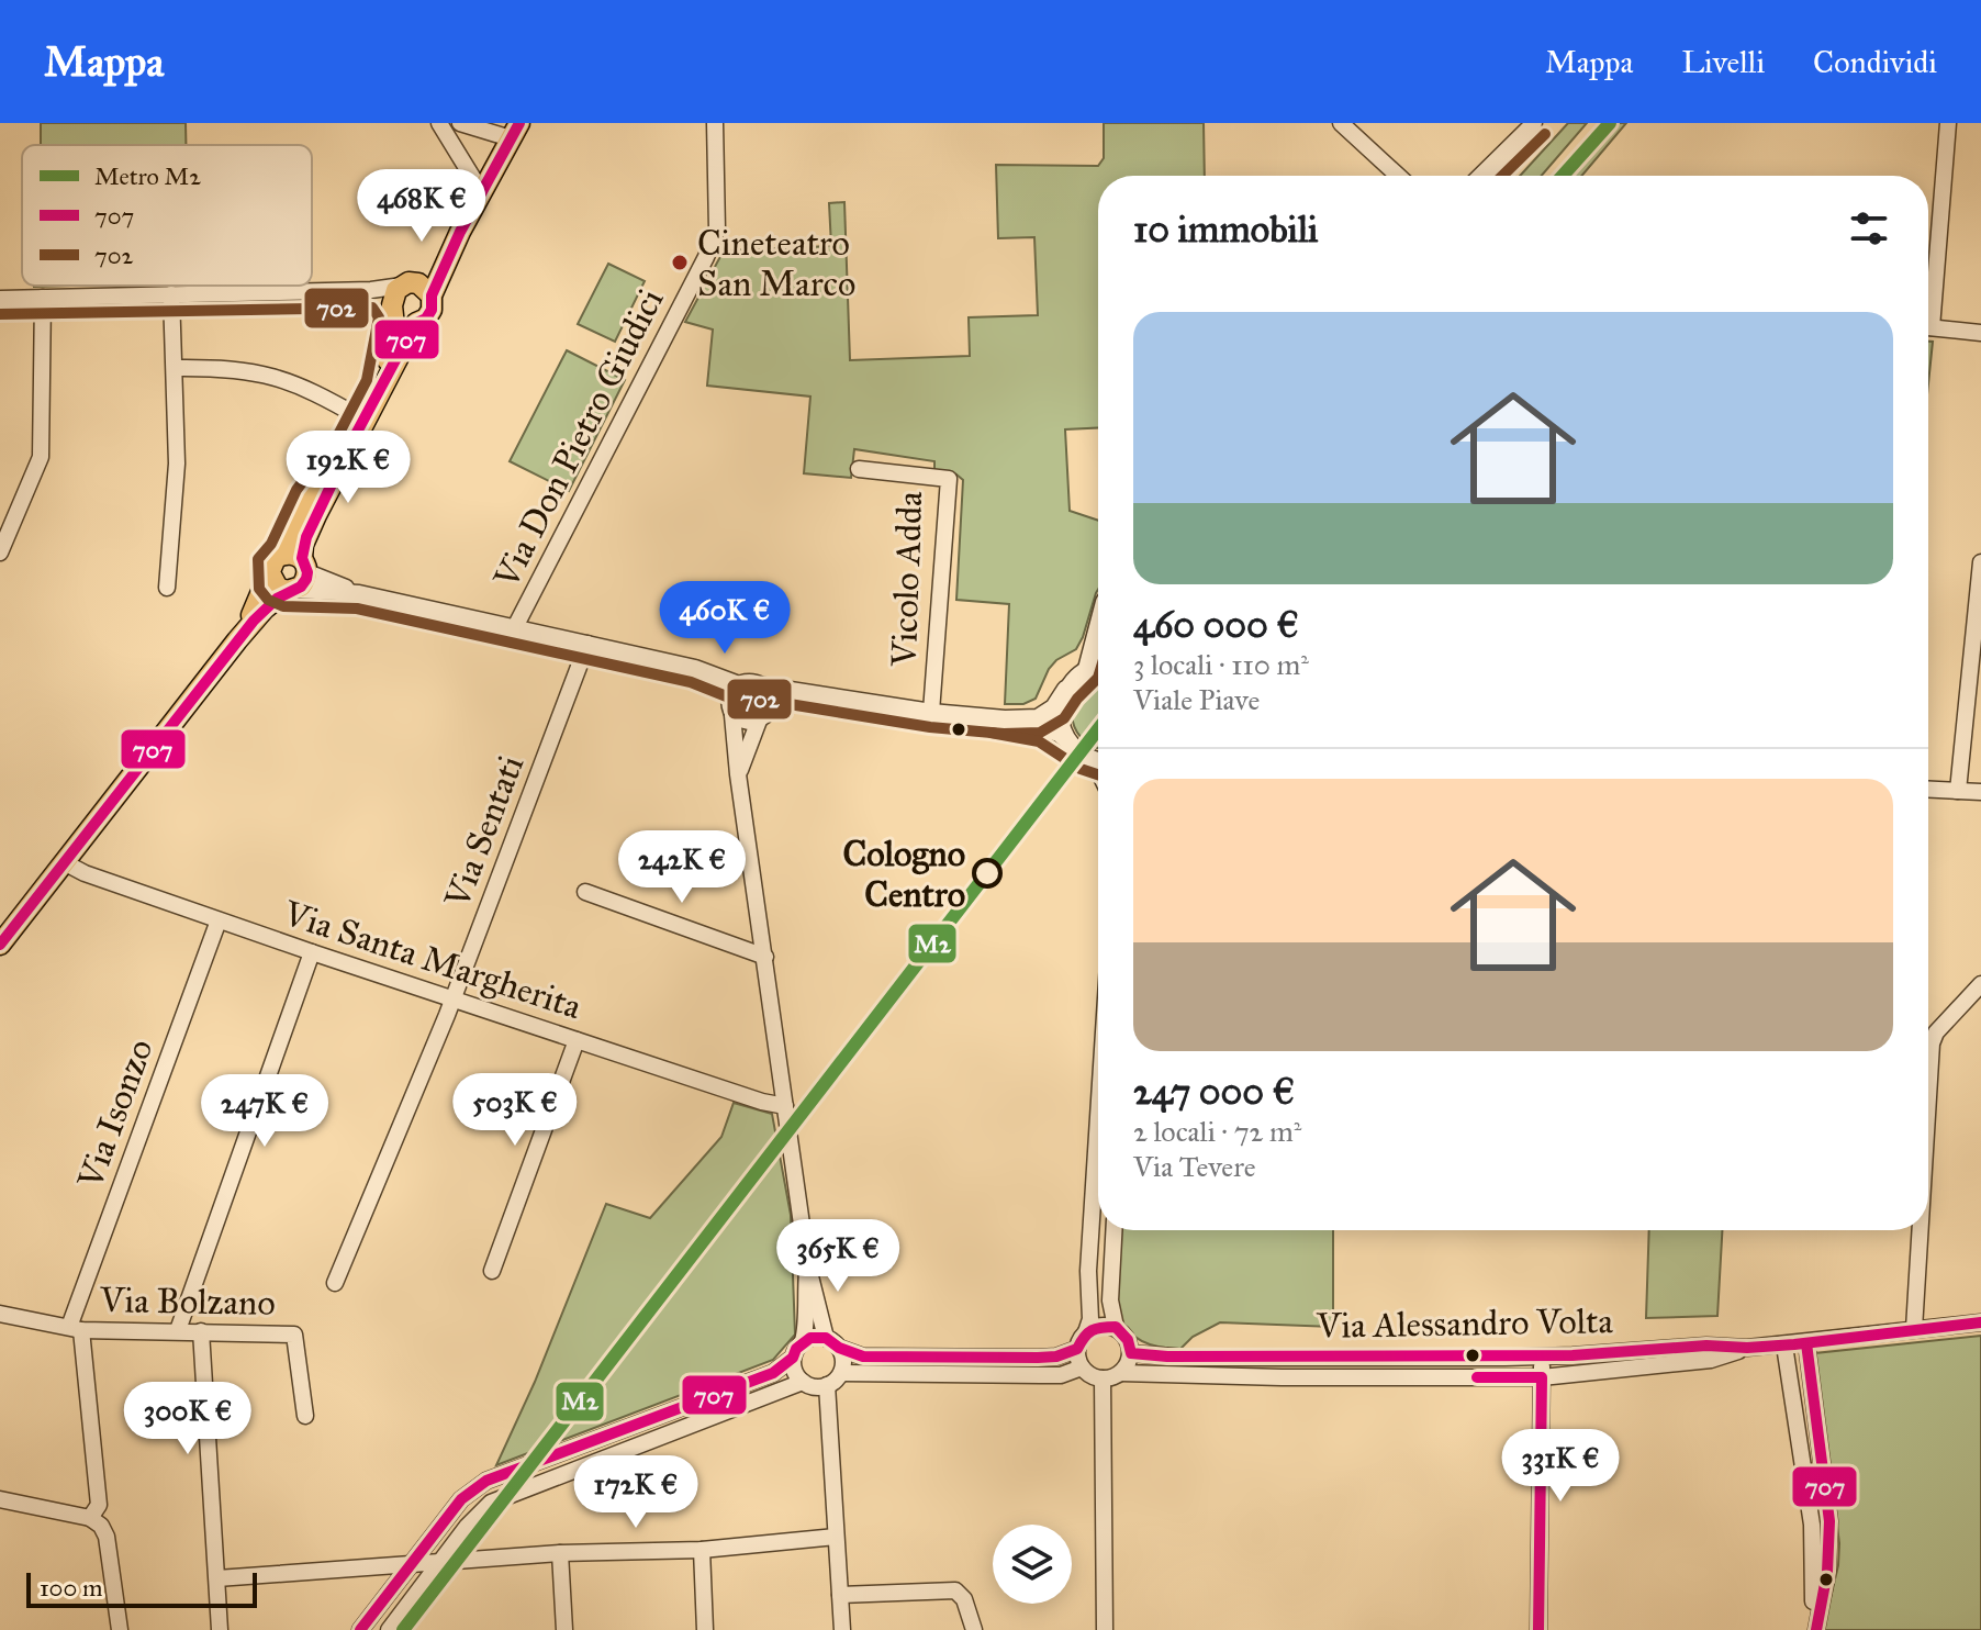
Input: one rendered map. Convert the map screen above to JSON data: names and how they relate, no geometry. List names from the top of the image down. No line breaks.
{"streets":{"street":["Via Don Pietro Giudici","Vicolo Adda","Via Sentati","Via Santa Margherita","Via Isonzo","Via Bolzano","Via Alessandro Volta"]},"crossings":[["Via Sentati","Via Santa Margherita"],["Via Santa Margherita","Via Isonzo"],["Via Isonzo","Via Bolzano"]],"places":["Cineteatro San Marco","Cologno Centro"],"lines":["metro line M2","transit line 707","transit line 702"],"legend":["Metro M2","707","702"],"scale_bar":"100 m","page":{"header":"Mappa","nav":["Mappa","Livelli","Condividi"],"price":["468K €","192K €","460K €","242K €","503K €","247K €","365K €","300K €","331K €","172K €"],"heading":"10 immobili","list":[{"name":"460 000 €","note":"3 locali · 110 m² · Viale Piave"},{"name":"247 000 €","note":"2 locali · 72 m² · Via Tevere"}],"scale":"100 m"}}
